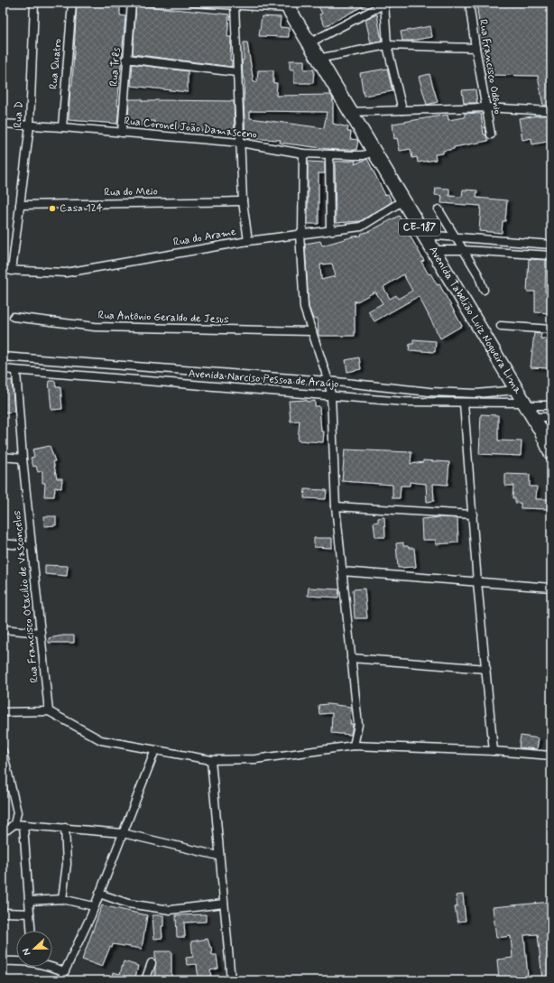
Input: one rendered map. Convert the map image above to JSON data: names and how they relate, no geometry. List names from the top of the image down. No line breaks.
{"streets":{"highway":["CE-187","Avenida Tabelião Luiz Nogueira Lima"],"street":["Rua Quatro","Rua Três","Rua Francisco Odônio","Rua D","Rua Coronel João Damasceno","Rua do Meio","Rua do Arame","Rua Antônio Geraldo de Jesus","Avenida Narciso Pessoa de Araújo","Rua Francisco Otacilio de Vasconcelos"]},"crossings":[["Rua Quatro","Rua Coronel João Damasceno"],["Rua Três","Rua Coronel João Damasceno"],["Rua D","Rua Coronel João Damasceno"],["Rua D","Rua do Meio"],["Rua D","Rua do Arame"],["Rua Coronel João Damasceno","Avenida Tabelião Luiz Nogueira Lima"],["Rua do Arame","Avenida Tabelião Luiz Nogueira Lima"],["Avenida Tabelião Luiz Nogueira Lima","Avenida Narciso Pessoa de Araújo"],["Avenida Narciso Pessoa de Araújo","Rua Francisco Otacilio de Vasconcelos"]],"places":["Casa 124"],"north":"left"}
